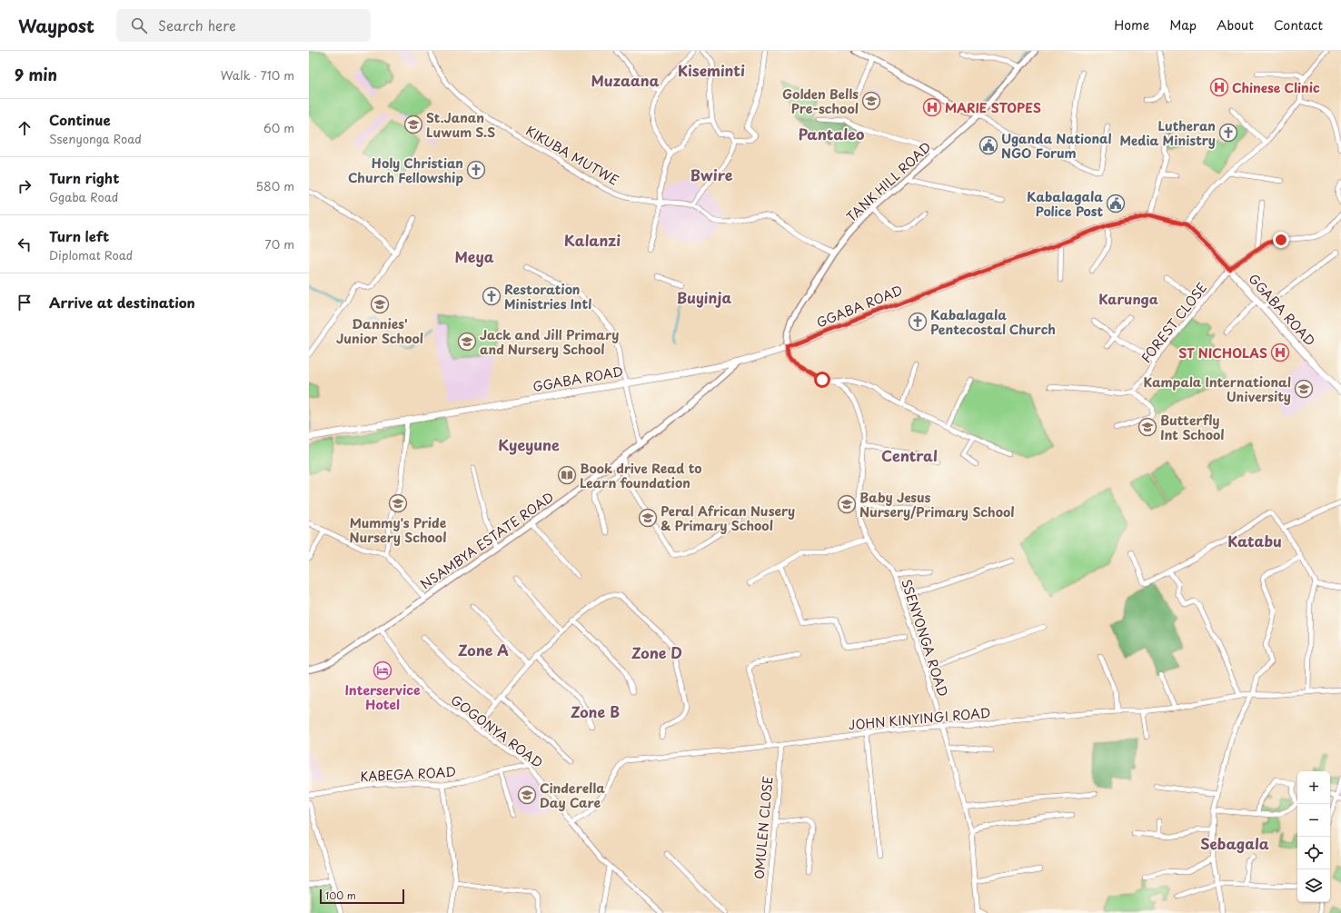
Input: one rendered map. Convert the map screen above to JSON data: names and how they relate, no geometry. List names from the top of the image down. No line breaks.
{"streets":{"main road":["GGABA ROAD"],"street":["KIKUBA MUTWE","TANK HILL ROAD","FOREST CLOSE","NSAMBYA ESTATE ROAD","SSENYONGA ROAD","JOHN KINYINGI ROAD","GOGONYA ROAD","KABEGA ROAD","OMULEN CLOSE"]},"crossings":[["KIKUBA MUTWE","TANK HILL ROAD"],["TANK HILL ROAD","GGABA ROAD"],["TANK HILL ROAD","SSENYONGA ROAD"],["GGABA ROAD","FOREST CLOSE"],["GGABA ROAD","NSAMBYA ESTATE ROAD"],["GGABA ROAD","SSENYONGA ROAD"],["NSAMBYA ESTATE ROAD","GOGONYA ROAD"],["SSENYONGA ROAD","JOHN KINYINGI ROAD"],["JOHN KINYINGI ROAD","GOGONYA ROAD"],["JOHN KINYINGI ROAD","OMULEN CLOSE"],["GOGONYA ROAD","KABEGA ROAD"]],"districts":["Kiseminti","Muzaana","Pantaleo","Bwire","Kalanzi","Meya","Buyinja","Karunga","Kyeyune","Central","Katabu","Zone A","Zone D","Zone B","Sebagala"],"places":{"hospital":["Chinese Clinic","MARIE STOPES","ST NICHOLAS"],"school or university":["Golden Bells Pre-school","St.Janan Luwum S.S","Dannies' Junior School","Jack and Jill Primary and Nursery School","Kampala International University","Butterfly Int School","Mummy's Pride Nursery School","Baby Jesus Nursery/Primary School","Peral African Nusery & Primary School","Cinderella Day Care"],"church":["Lutheran Media Ministry","Holy Christian Church Fellowship","Restoration Ministries Intl","Kabalagala Pentecostal Church"],"public building":["Uganda National NGO Forum","Kabalagala Police Post"],"library":["Book drive Read to Learn foundation"],"hotel":["Interservice Hotel"]},"scale_bar":"100 m","page":{"header":"Waypost","search":"Search here","nav":["Home","Map","About","Contact"],"heading":["9 min","Walk · 710 m"],"list":[["Continue","Ssenyonga Road","60 m"],["Turn right","Ggaba Road","580 m"],["Turn left","Diplomat Road","70 m"],"Arrive at destination"],"map_buttons":["+","−"],"scale":"100 m"}}
